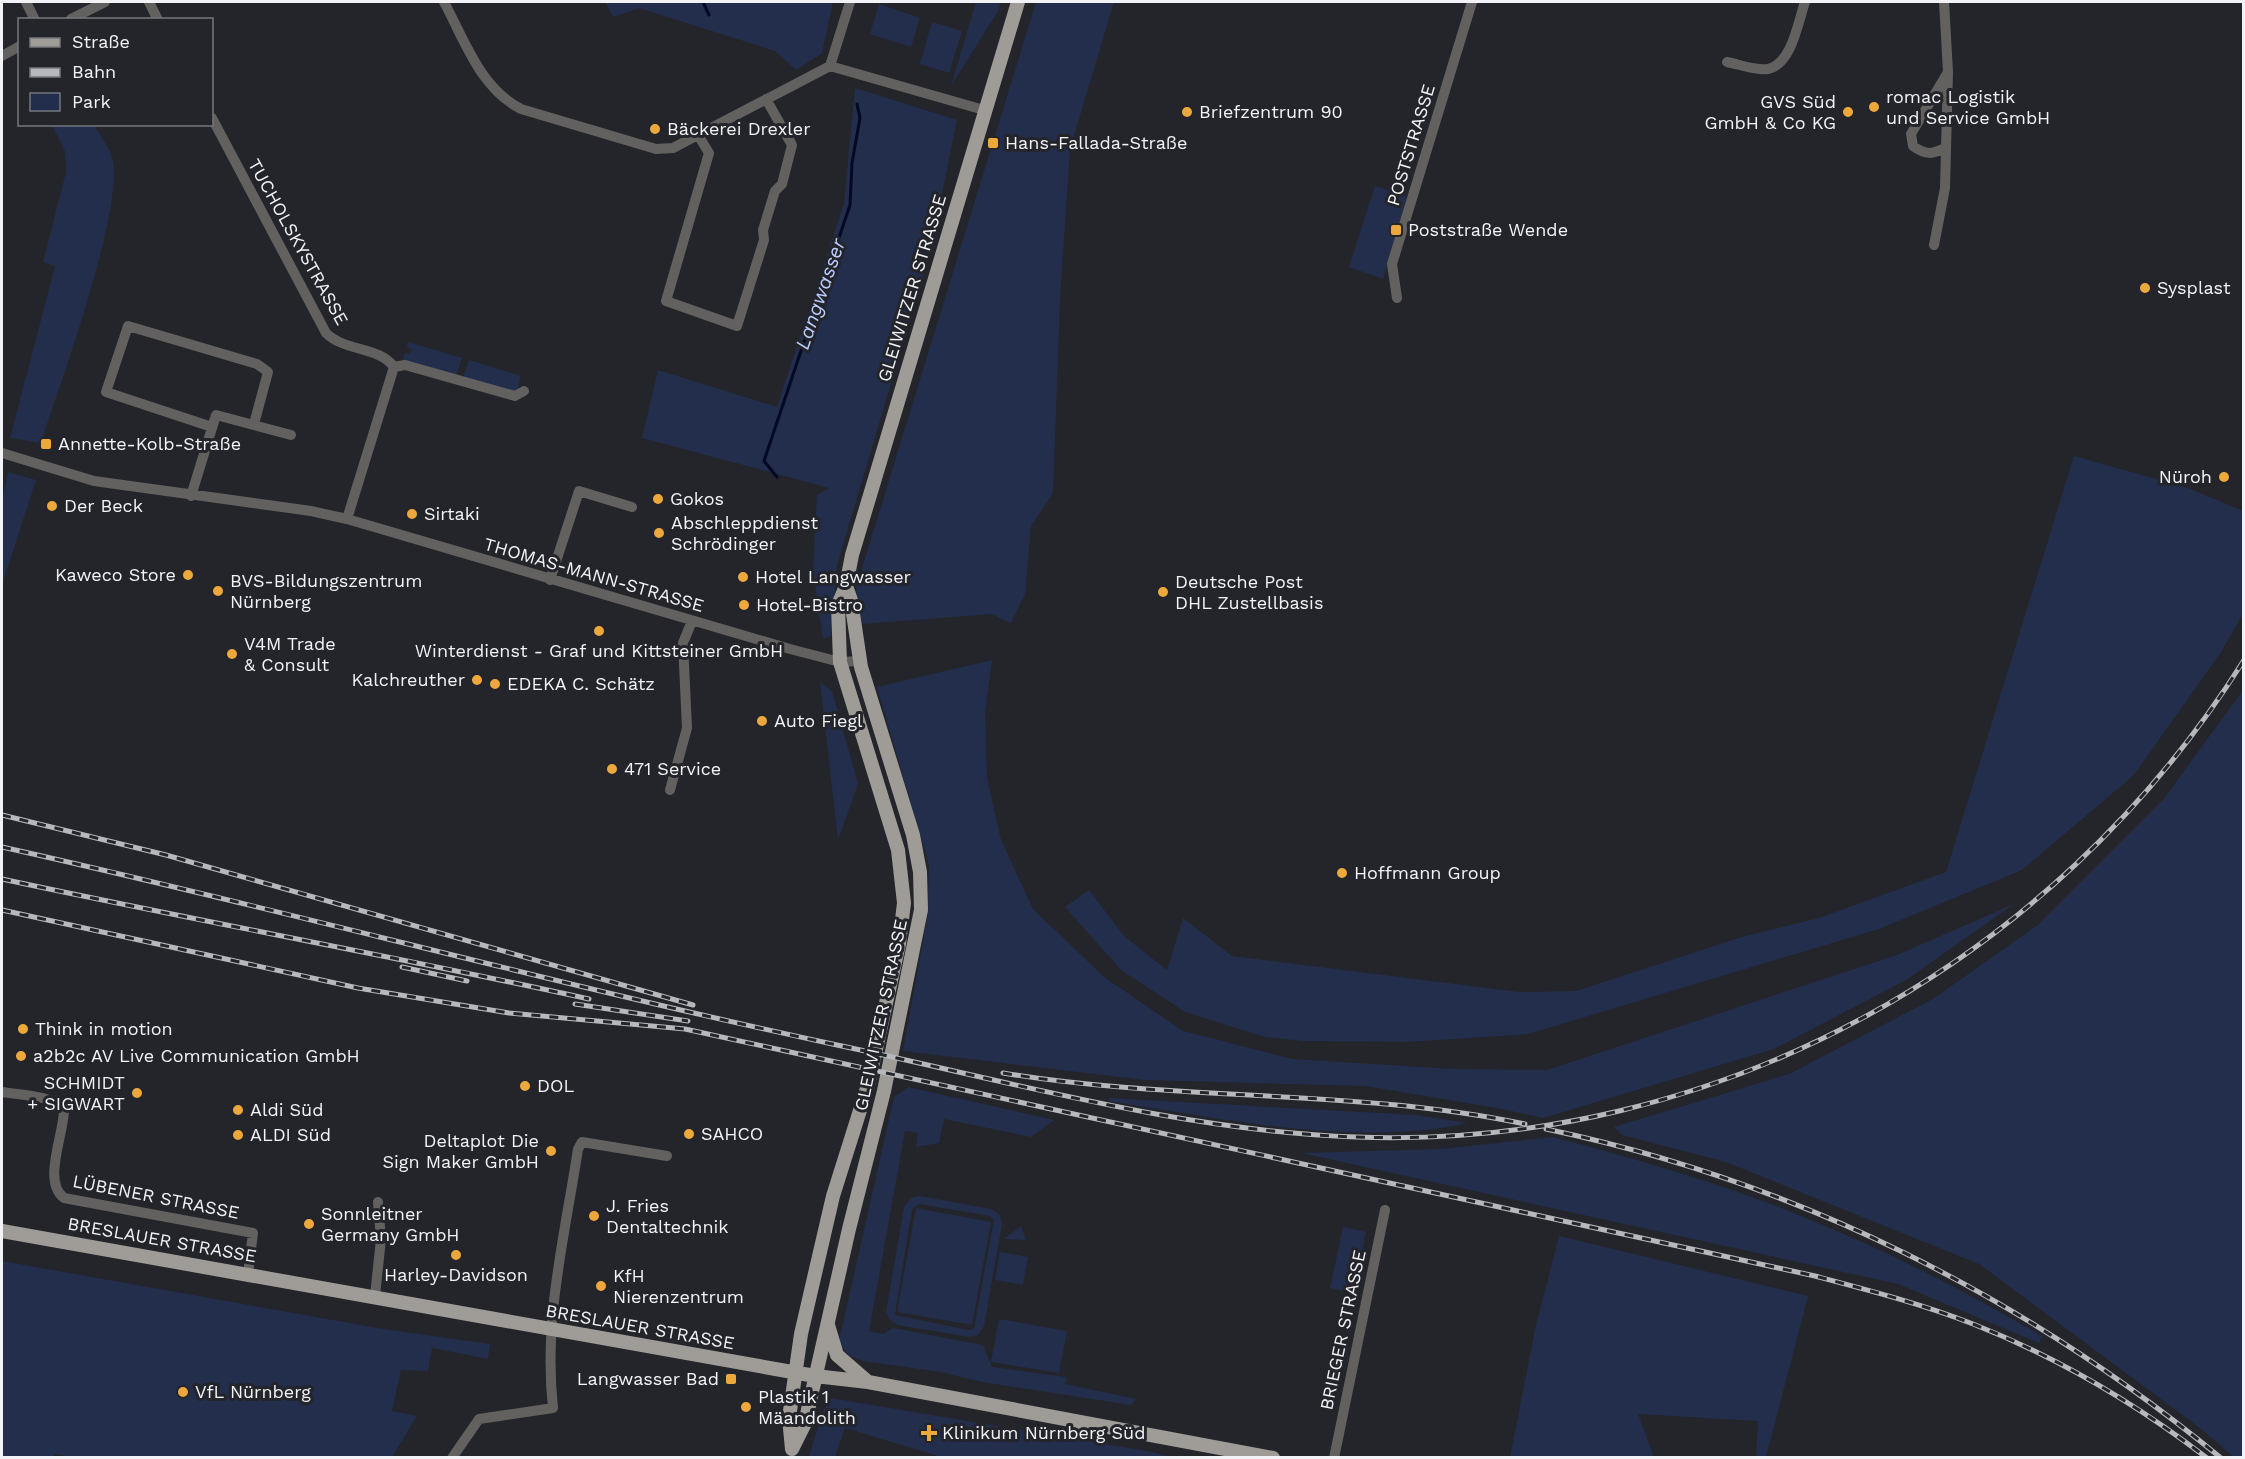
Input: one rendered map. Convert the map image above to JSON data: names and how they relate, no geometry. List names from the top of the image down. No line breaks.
{"streets":{"main road":["GLEIWITZER STRASSE","BRESLAUER STRASSE"],"street":["POSTSTRASSE","TUCHOLSKYSTRASSE","THOMAS-MANN-STRASSE","LÜBENER STRASSE","BRIEGER STRASSE"]},"crossings":[["GLEIWITZER STRASSE","THOMAS-MANN-STRASSE"],["GLEIWITZER STRASSE","BRESLAUER STRASSE"],["LÜBENER STRASSE","BRESLAUER STRASSE"]],"water":["Langwasser"],"places":{"other":["romac Logistik und Service GmbH","Briefzentrum 90","GVS Süd GmbH & Co KG","Bäckerei Drexler","Sysplast","Nüroh","Gokos","Der Beck","Sirtaki","Abschleppdienst Schrödinger","Kaweco Store","Hotel Langwasser","BVS-Bildungszentrum Nürnberg","Deutsche Post DHL Zustellbasis","Hotel-Bistro","Winterdienst - Graf und Kittsteiner GmbH","V4M Trade & Consult","Kalchreuther","EDEKA C. Schätz","Auto Fiegl","471 Service","Hoffmann Group","Think in motion","a2b2c AV Live Communication GmbH","DOL","SCHMIDT + SIGWART","Aldi Süd","SAHCO","ALDI Süd","Deltaplot Die Sign Maker GmbH","J. Fries Dentaltechnik","Sonnleitner Germany GmbH","Harley-Davidson","KfH Nierenzentrum","VfL Nürnberg","Plastik 1 Mäandolith"],"transit":["Hans-Fallada-Straße","Poststraße Wende","Annette-Kolb-Straße","Langwasser Bad"],"health":["Klinikum Nürnberg Süd"]},"legend":["Straße","Bahn","Park"]}
